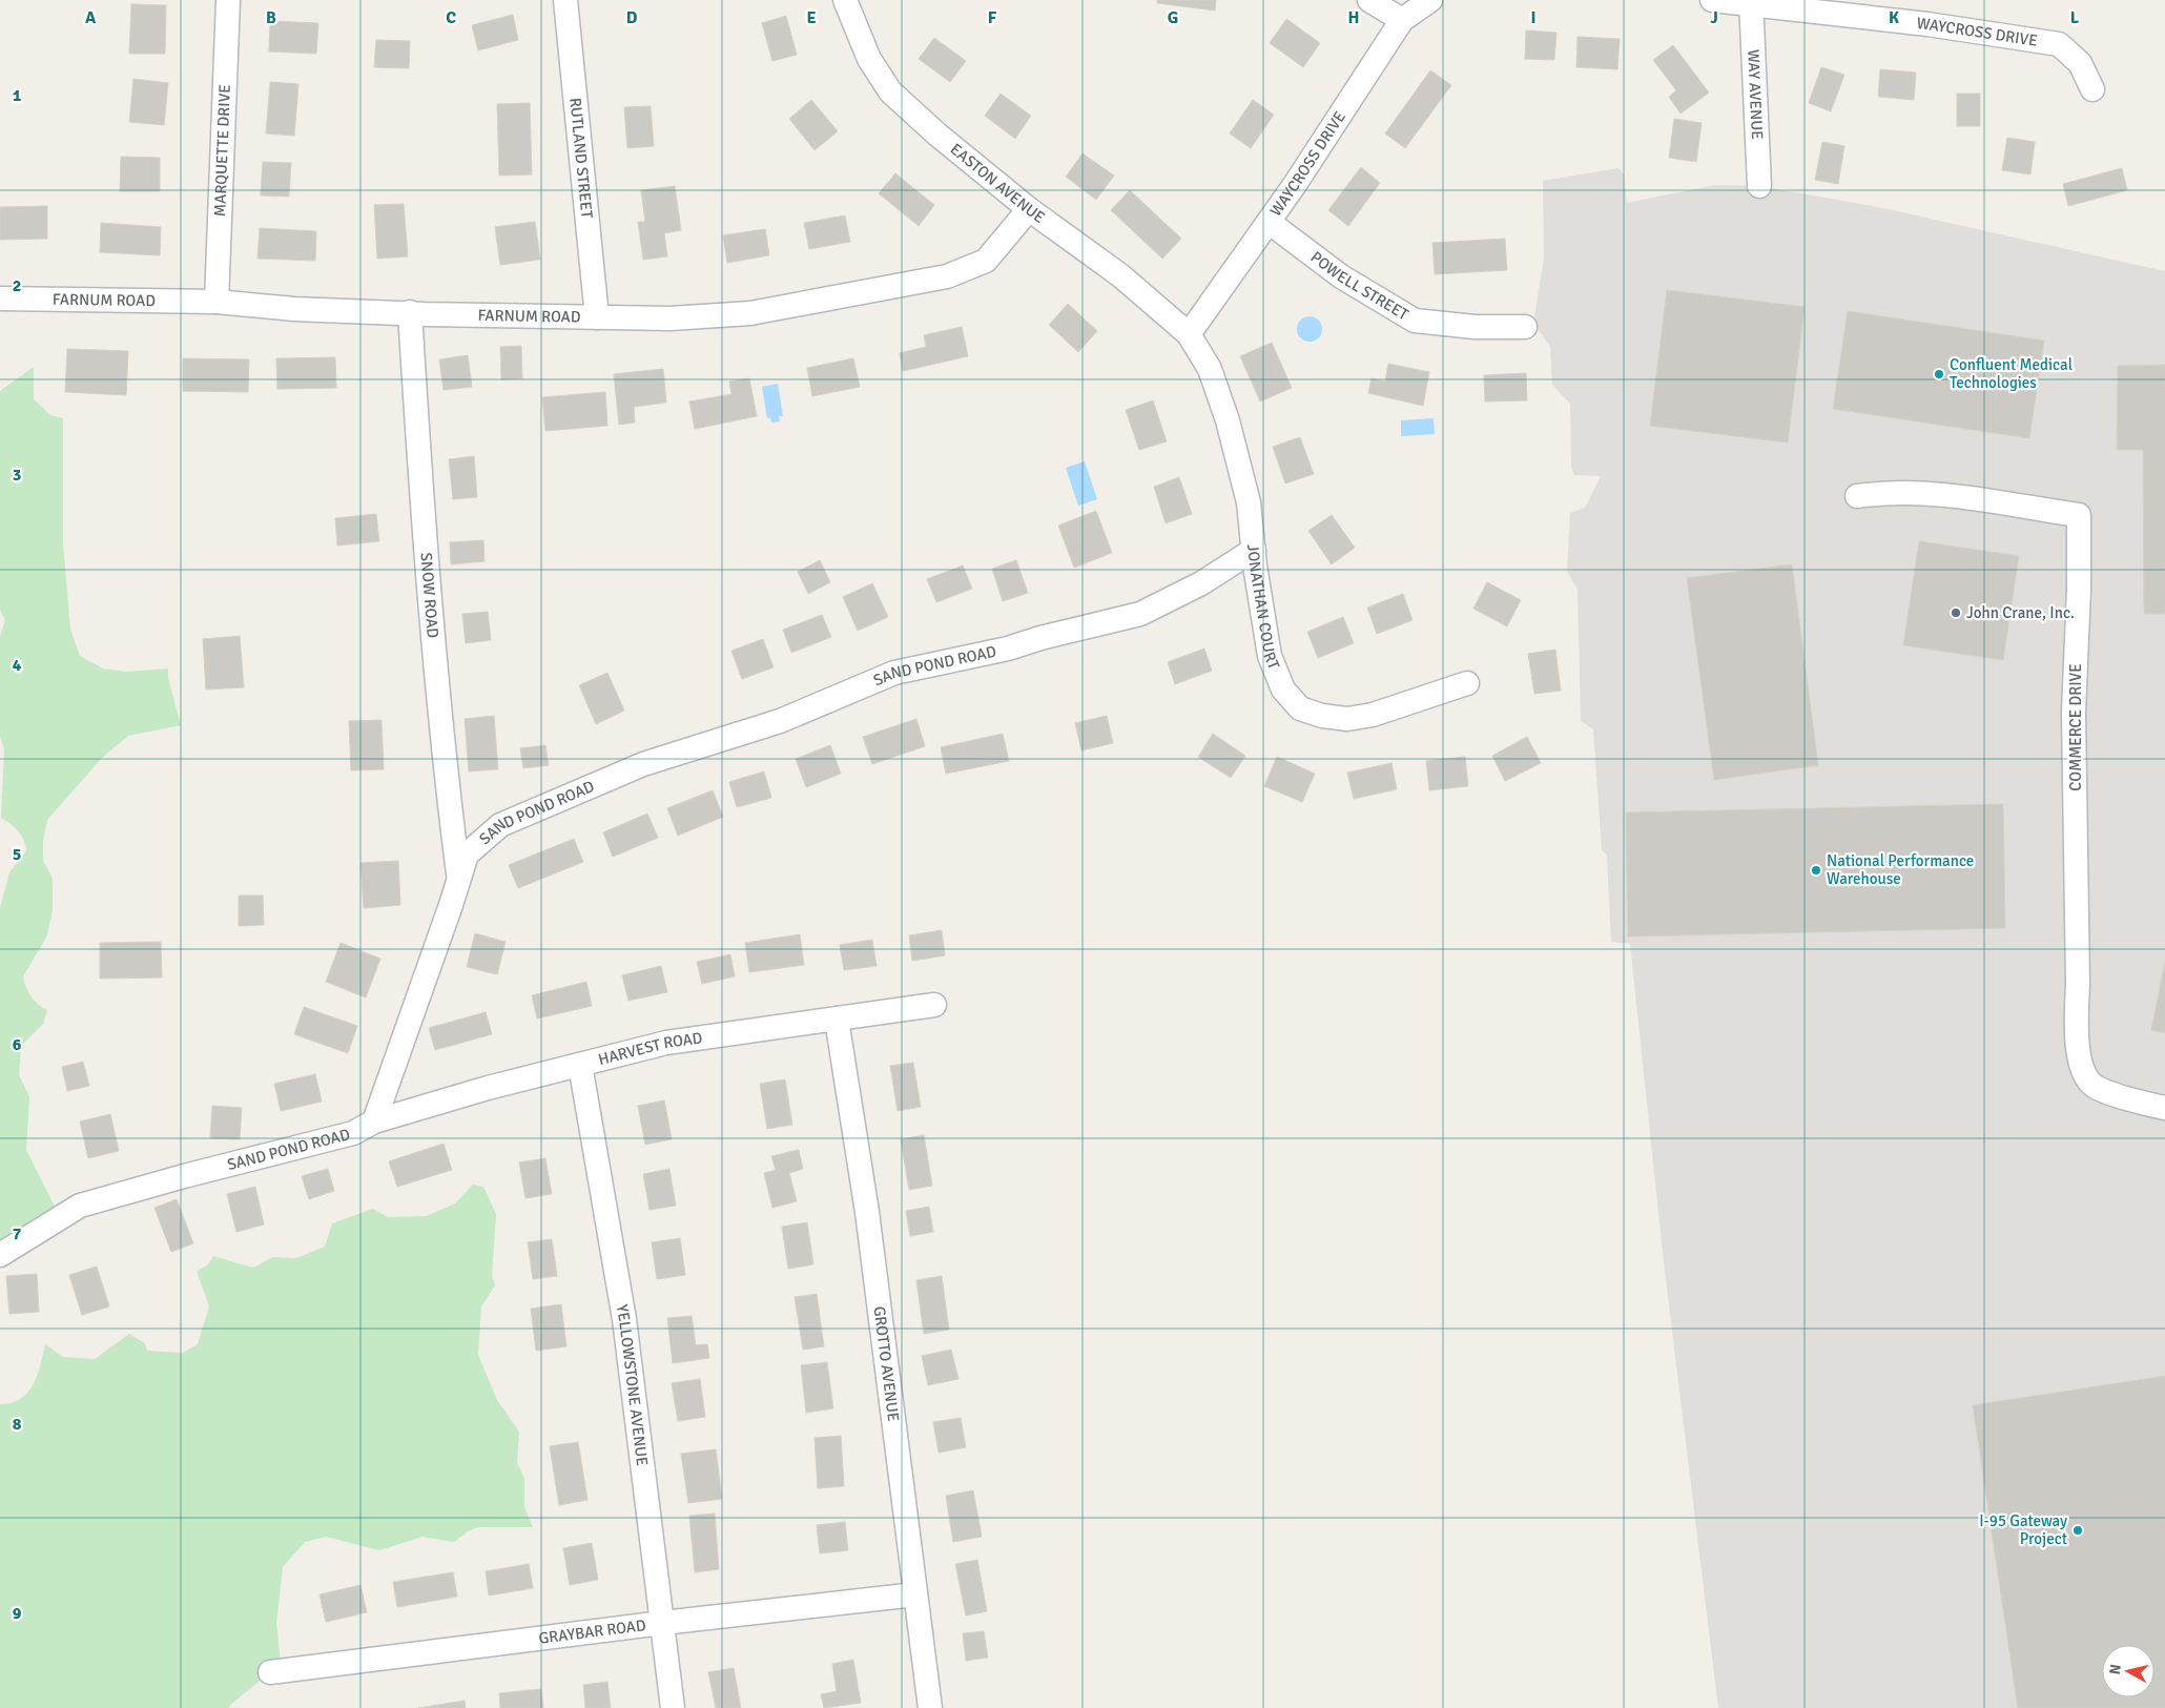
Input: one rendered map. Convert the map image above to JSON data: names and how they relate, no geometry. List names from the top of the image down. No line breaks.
{"streets":{"street":["WAYCROSS DRIVE","WAY AVENUE","MARQUETTE DRIVE","RUTLAND STREET","EASTON AVENUE","POWELL STREET","FARNUM ROAD","SNOW ROAD","JONATHAN COURT","SAND POND ROAD","COMMERCE DRIVE","HARVEST ROAD","GROTTO AVENUE","YELLOWSTONE AVENUE","GRAYBAR ROAD"]},"crossings":[["WAYCROSS DRIVE","WAY AVENUE"],["WAYCROSS DRIVE","EASTON AVENUE"],["WAYCROSS DRIVE","POWELL STREET"],["WAYCROSS DRIVE","JONATHAN COURT"],["MARQUETTE DRIVE","FARNUM ROAD"],["RUTLAND STREET","FARNUM ROAD"],["EASTON AVENUE","FARNUM ROAD"],["EASTON AVENUE","JONATHAN COURT"],["FARNUM ROAD","SNOW ROAD"],["SNOW ROAD","SAND POND ROAD"],["JONATHAN COURT","SAND POND ROAD"],["SAND POND ROAD","HARVEST ROAD"],["HARVEST ROAD","GROTTO AVENUE"],["HARVEST ROAD","YELLOWSTONE AVENUE"],["GROTTO AVENUE","GRAYBAR ROAD"],["YELLOWSTONE AVENUE","GRAYBAR ROAD"]],"places":["Confluent Medical Technologies","John Crane, Inc.","National Performance Warehouse","I-95 Gateway Project"],"north":"left","grid":{"columns":["A","B","C","D","E","F","G","H","I","J","K","L"],"rows":["1","2","3","4","5","6","7","8","9"]}}
